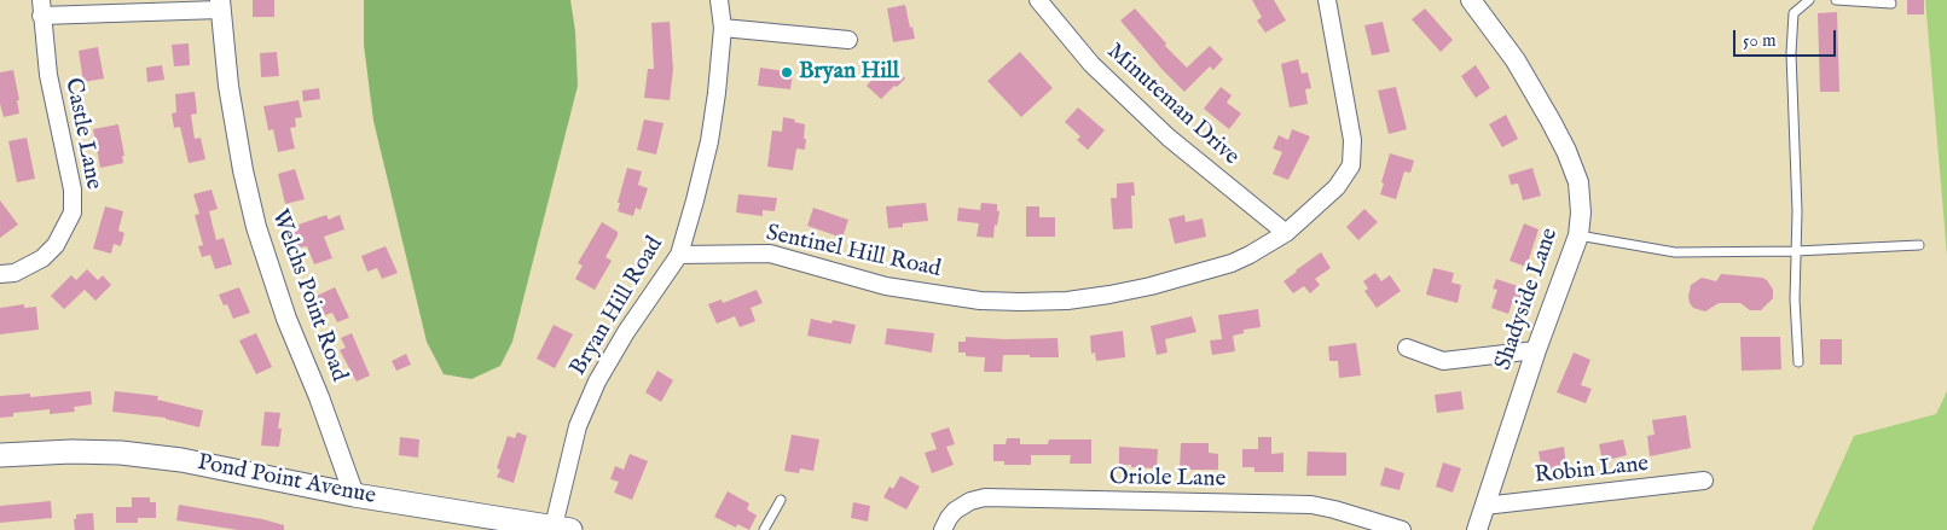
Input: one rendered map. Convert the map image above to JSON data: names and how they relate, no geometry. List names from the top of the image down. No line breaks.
{"streets":{"main road":["Pond Point Avenue"],"street":["Minuteman Drive","Castle Lane","Sentinel Hill Road","Welchs Point Road","Shadyside Lane","Bryan Hill Road","Robin Lane","Oriole Lane"]},"crossings":[["Minuteman Drive","Sentinel Hill Road"],["Sentinel Hill Road","Bryan Hill Road"],["Welchs Point Road","Pond Point Avenue"],["Shadyside Lane","Robin Lane"],["Bryan Hill Road","Pond Point Avenue"]],"places":["Bryan Hill"],"scale_bar":"50 m"}
